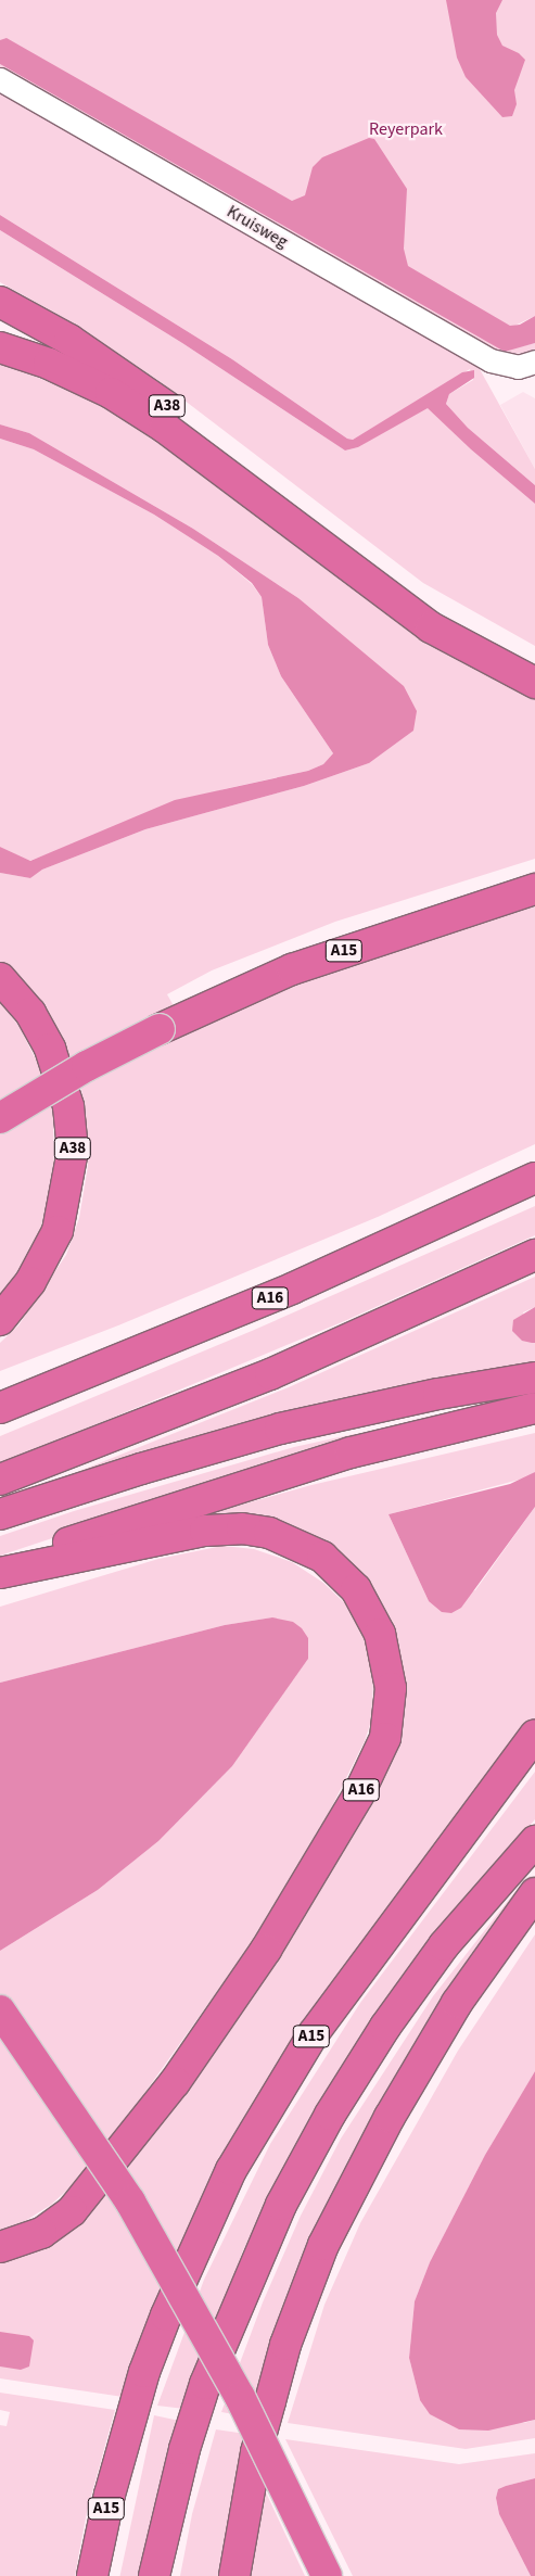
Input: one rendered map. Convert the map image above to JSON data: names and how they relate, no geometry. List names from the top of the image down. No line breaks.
{"streets":{"highway":["A38","A15","A16"],"street":["Kruisweg"]},"parks":["Reyerpark"]}
